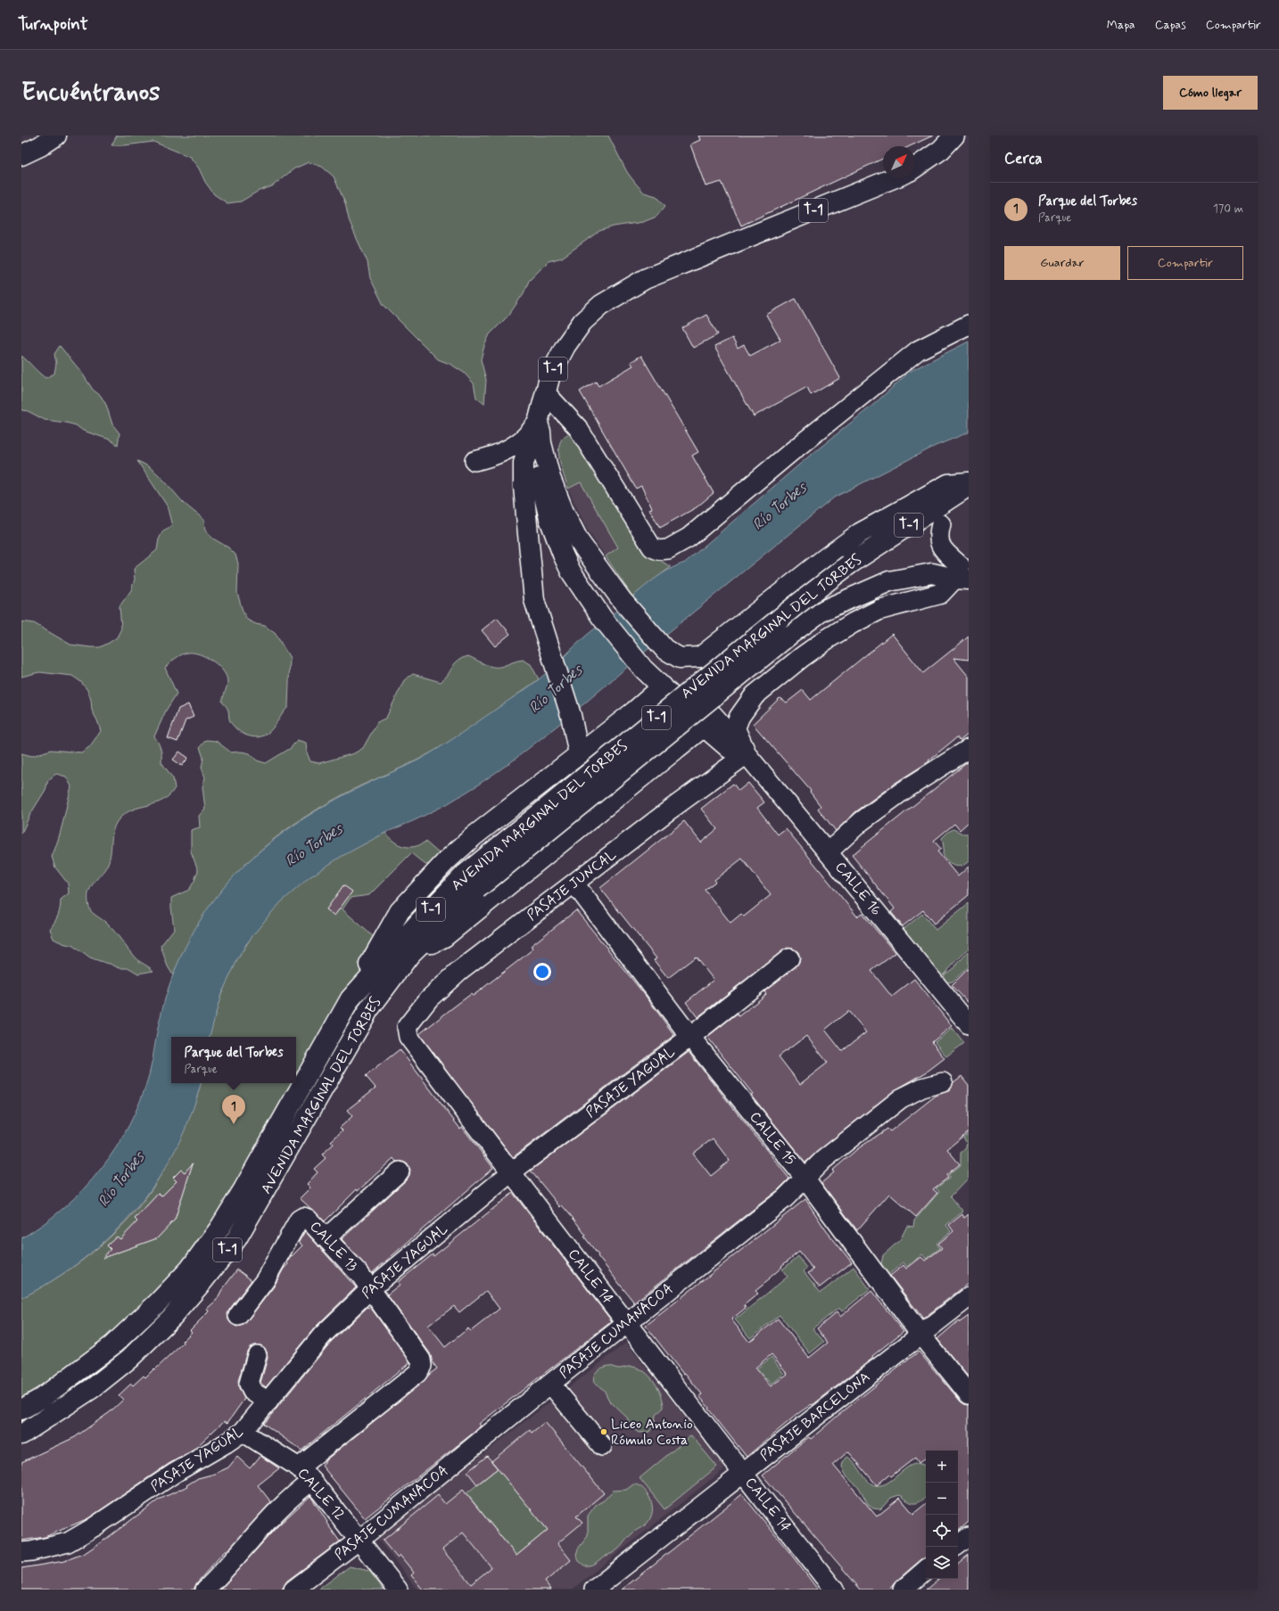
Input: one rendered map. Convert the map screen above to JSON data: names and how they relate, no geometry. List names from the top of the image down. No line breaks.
{"streets":{"highway":["T-1","AVENIDA MARGINAL DEL TORBES"],"street":["PASAJE JUNCAL","CALLE 16","PASAJE YAGUAL","CALLE 15","CALLE 13","CALLE 14","PASAJE CUMANACOA","PASAJE BARCELONA","CALLE 12"]},"crossings":[["PASAJE JUNCAL","CALLE 16"],["PASAJE JUNCAL","CALLE 15"],["PASAJE JUNCAL","CALLE 14"],["PASAJE YAGUAL","CALLE 15"],["PASAJE YAGUAL","CALLE 13"],["PASAJE YAGUAL","CALLE 14"],["PASAJE YAGUAL","CALLE 12"],["CALLE 15","PASAJE CUMANACOA"],["CALLE 15","PASAJE BARCELONA"],["CALLE 13","CALLE 12"],["CALLE 14","PASAJE CUMANACOA"],["CALLE 14","PASAJE BARCELONA"],["PASAJE CUMANACOA","CALLE 12"]],"water":["Río Torbes"],"places":["Liceo Antonio Rómulo Costa"],"north":"top right","page":{"header":"Turnpoint","nav":["Mapa","Capas","Compartir"],"buttons":["Cómo llegar",["Guardar","Compartir"]],"title":"Encuéntranos","heading":"Cerca","list":[{"mark":"1","name":"Parque del Torbes","note":"Parque","value":"170 m"}],"popup":["Parque del Torbes","Parque"],"pins":"1","map_buttons":["+","−"]}}
